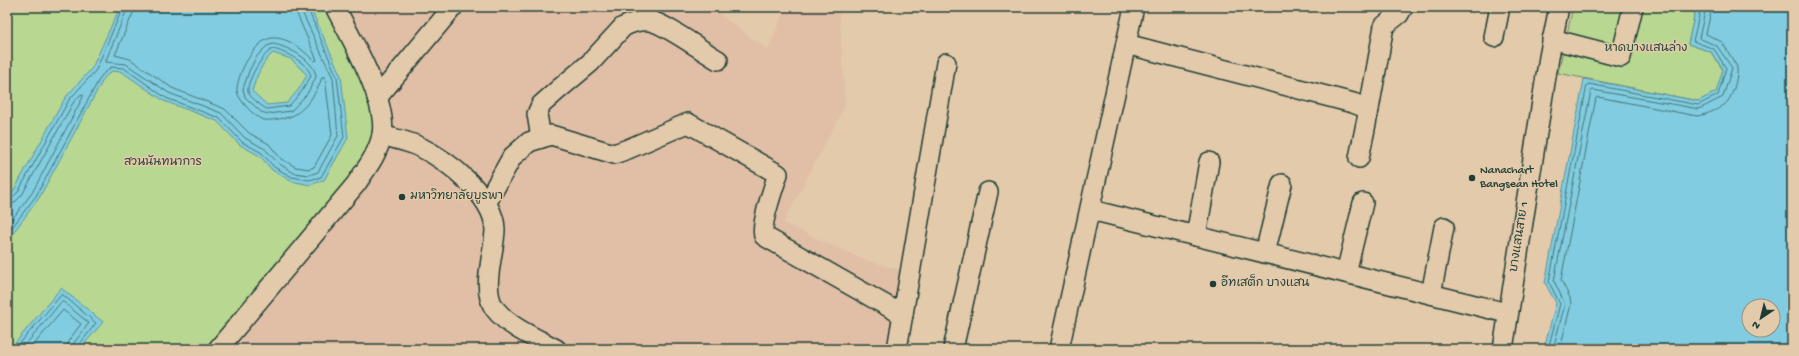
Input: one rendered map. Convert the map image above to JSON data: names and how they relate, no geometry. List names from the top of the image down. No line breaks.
{"streets":{"street":["บางแสนสาย 1"]},"parks":["หาดบางแสนล่าง","สวนนันทนาการ"],"places":["Nanachart Bangsean Hotel","มหาวิทยาลัยบูรพา","อีทเสต็ก บางแสน"],"north":"bottom left"}
